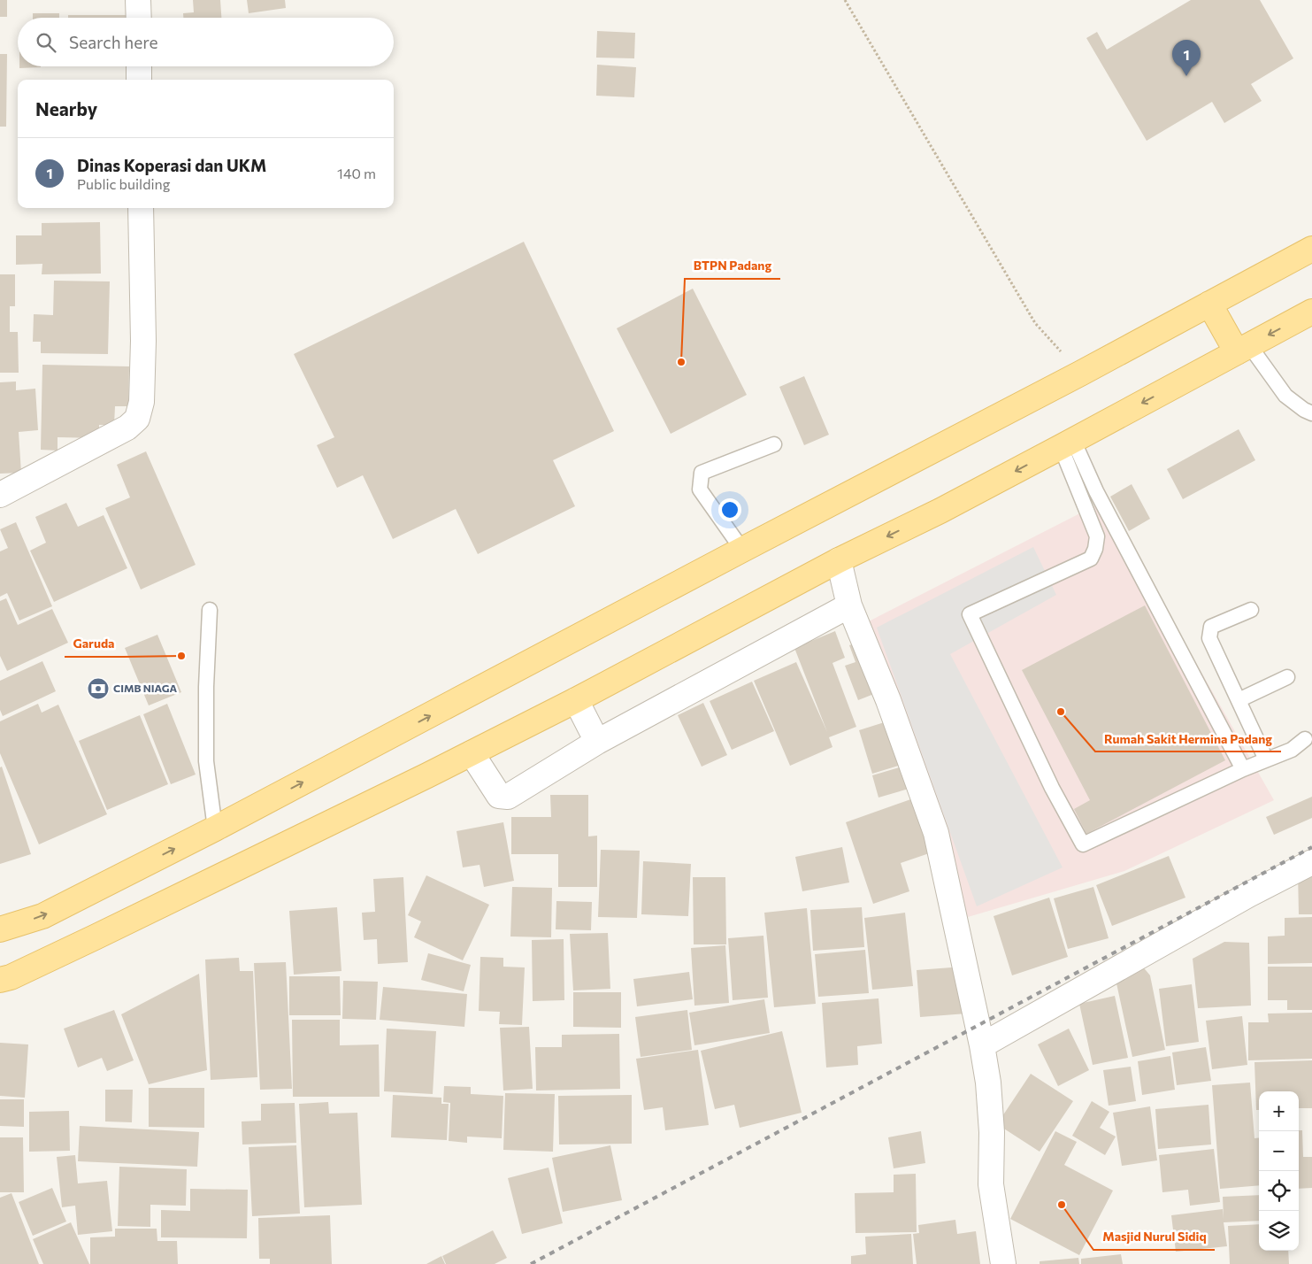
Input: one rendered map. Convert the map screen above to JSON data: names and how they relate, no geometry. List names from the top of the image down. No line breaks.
{"places":{"other":["BTPN Padang","Garuda","Rumah Sakit Hermina Padang","Masjid Nurul Sidiq"],"bank":["CIMB NIAGA"]},"page":{"search":"Search here","pins":"1","heading":"Nearby","list":[{"mark":"1","name":"Dinas Koperasi dan UKM","note":"Public building","value":"140 m"}],"map_buttons":["+","−"]}}
